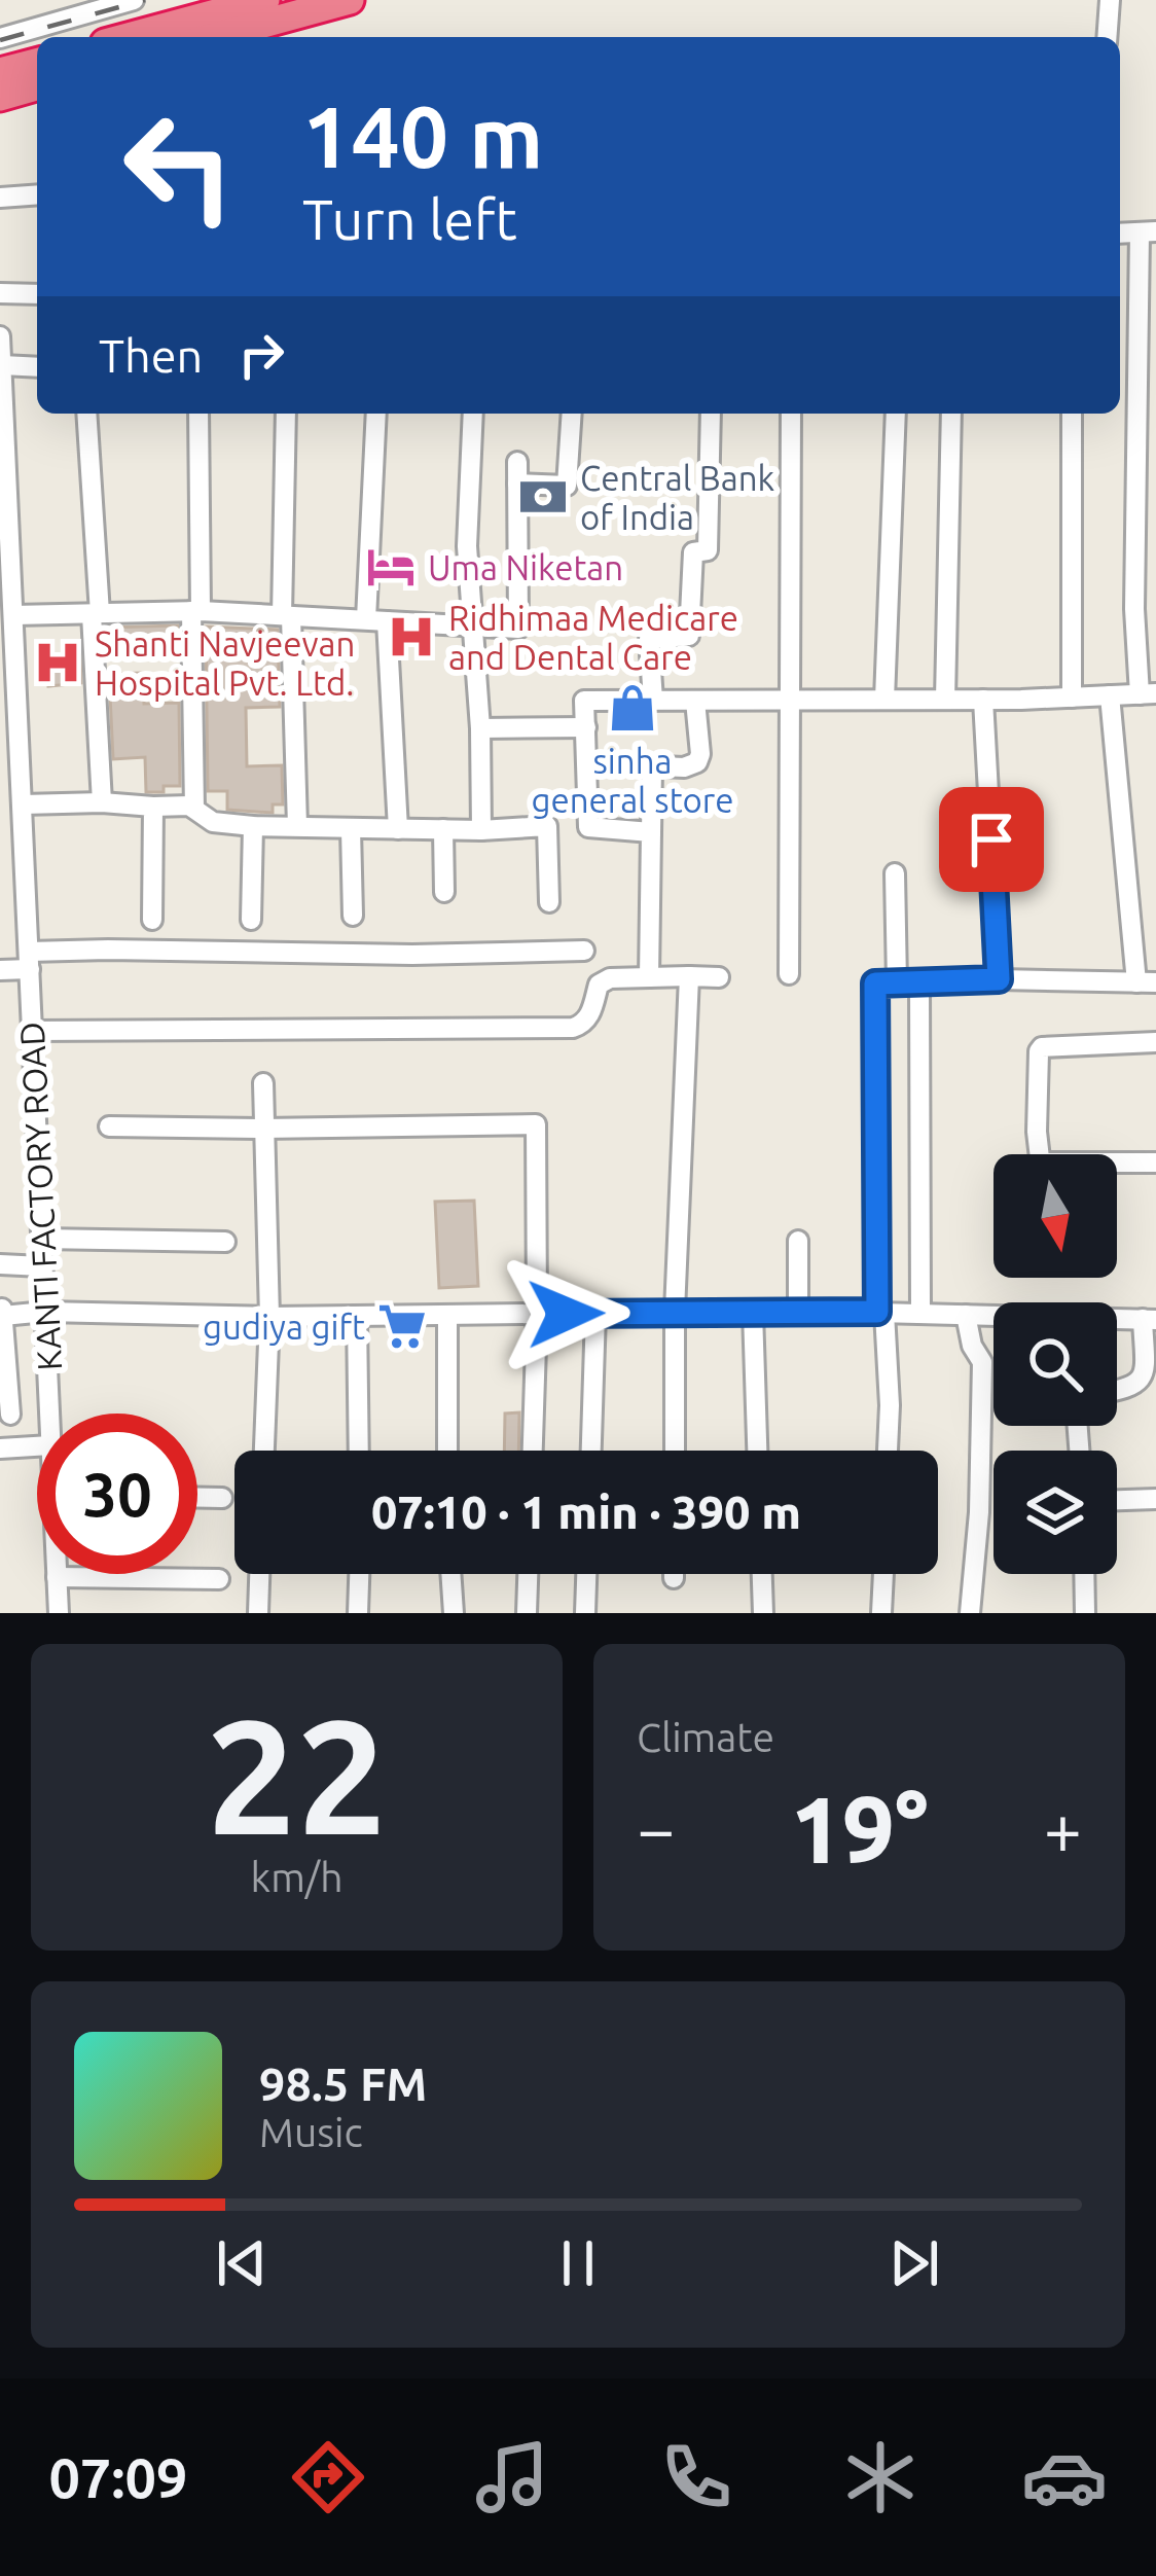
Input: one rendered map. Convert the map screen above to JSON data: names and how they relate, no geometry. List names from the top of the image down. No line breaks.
{"streets":{"street":["KANTI FACTORY ROAD"]},"places":{"bank":["Central Bank of India"],"hotel":["Uma Niketan"],"hospital":["Ridhimaa Medicare and Dental Care","Shanti Navjeevan Hospital Pvt. Ltd."],"shop":["sinha general store"],"supermarket":["gudiya gift"]},"north":"bottom","page":{"turn":["140 m","Turn left"],"then":"Then","limit":"30","trip":"07:10 · 1 min · 390 m","tile":[["22","km/h"],"Climate"],"heat":["−","19°","+"],"song":["98.5 FM","Music"],"tabs":"07:09"}}
